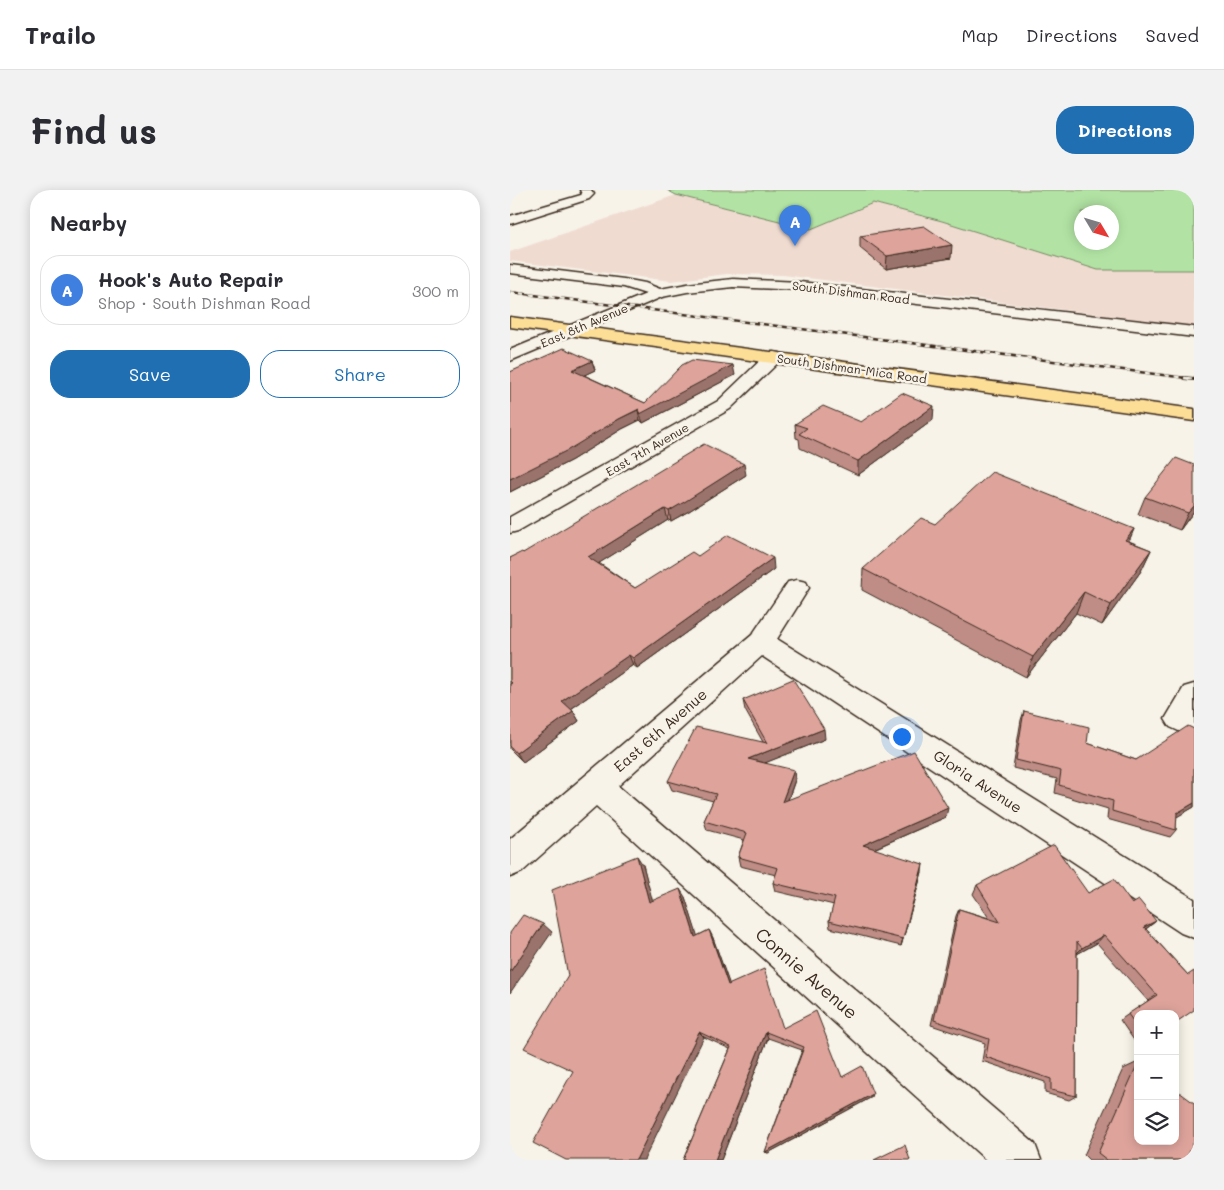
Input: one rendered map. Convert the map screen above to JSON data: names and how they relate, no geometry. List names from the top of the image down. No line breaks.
{"streets":{"main road":["South Dishman-Mica Road"],"street":["South Dishman Road","East 8th Avenue","East 7th Avenue","East 6th Avenue","Gloria Avenue","Connie Avenue"]},"crossings":[["South Dishman Road","East 8th Avenue"],["East 8th Avenue","South Dishman-Mica Road"],["South Dishman-Mica Road","East 7th Avenue"],["East 6th Avenue","Gloria Avenue"],["East 6th Avenue","Connie Avenue"]],"north":"bottom right","page":{"header":"Trailo","nav":["Map","Directions","Saved"],"buttons":["Directions",["Save","Share"]],"title":"Find us","heading":"Nearby","pins":"A","list":[{"mark":"A","name":"Hook's Auto Repair","note":"Shop · South Dishman Road","value":"300 m"}],"map_buttons":["+","−"]}}
